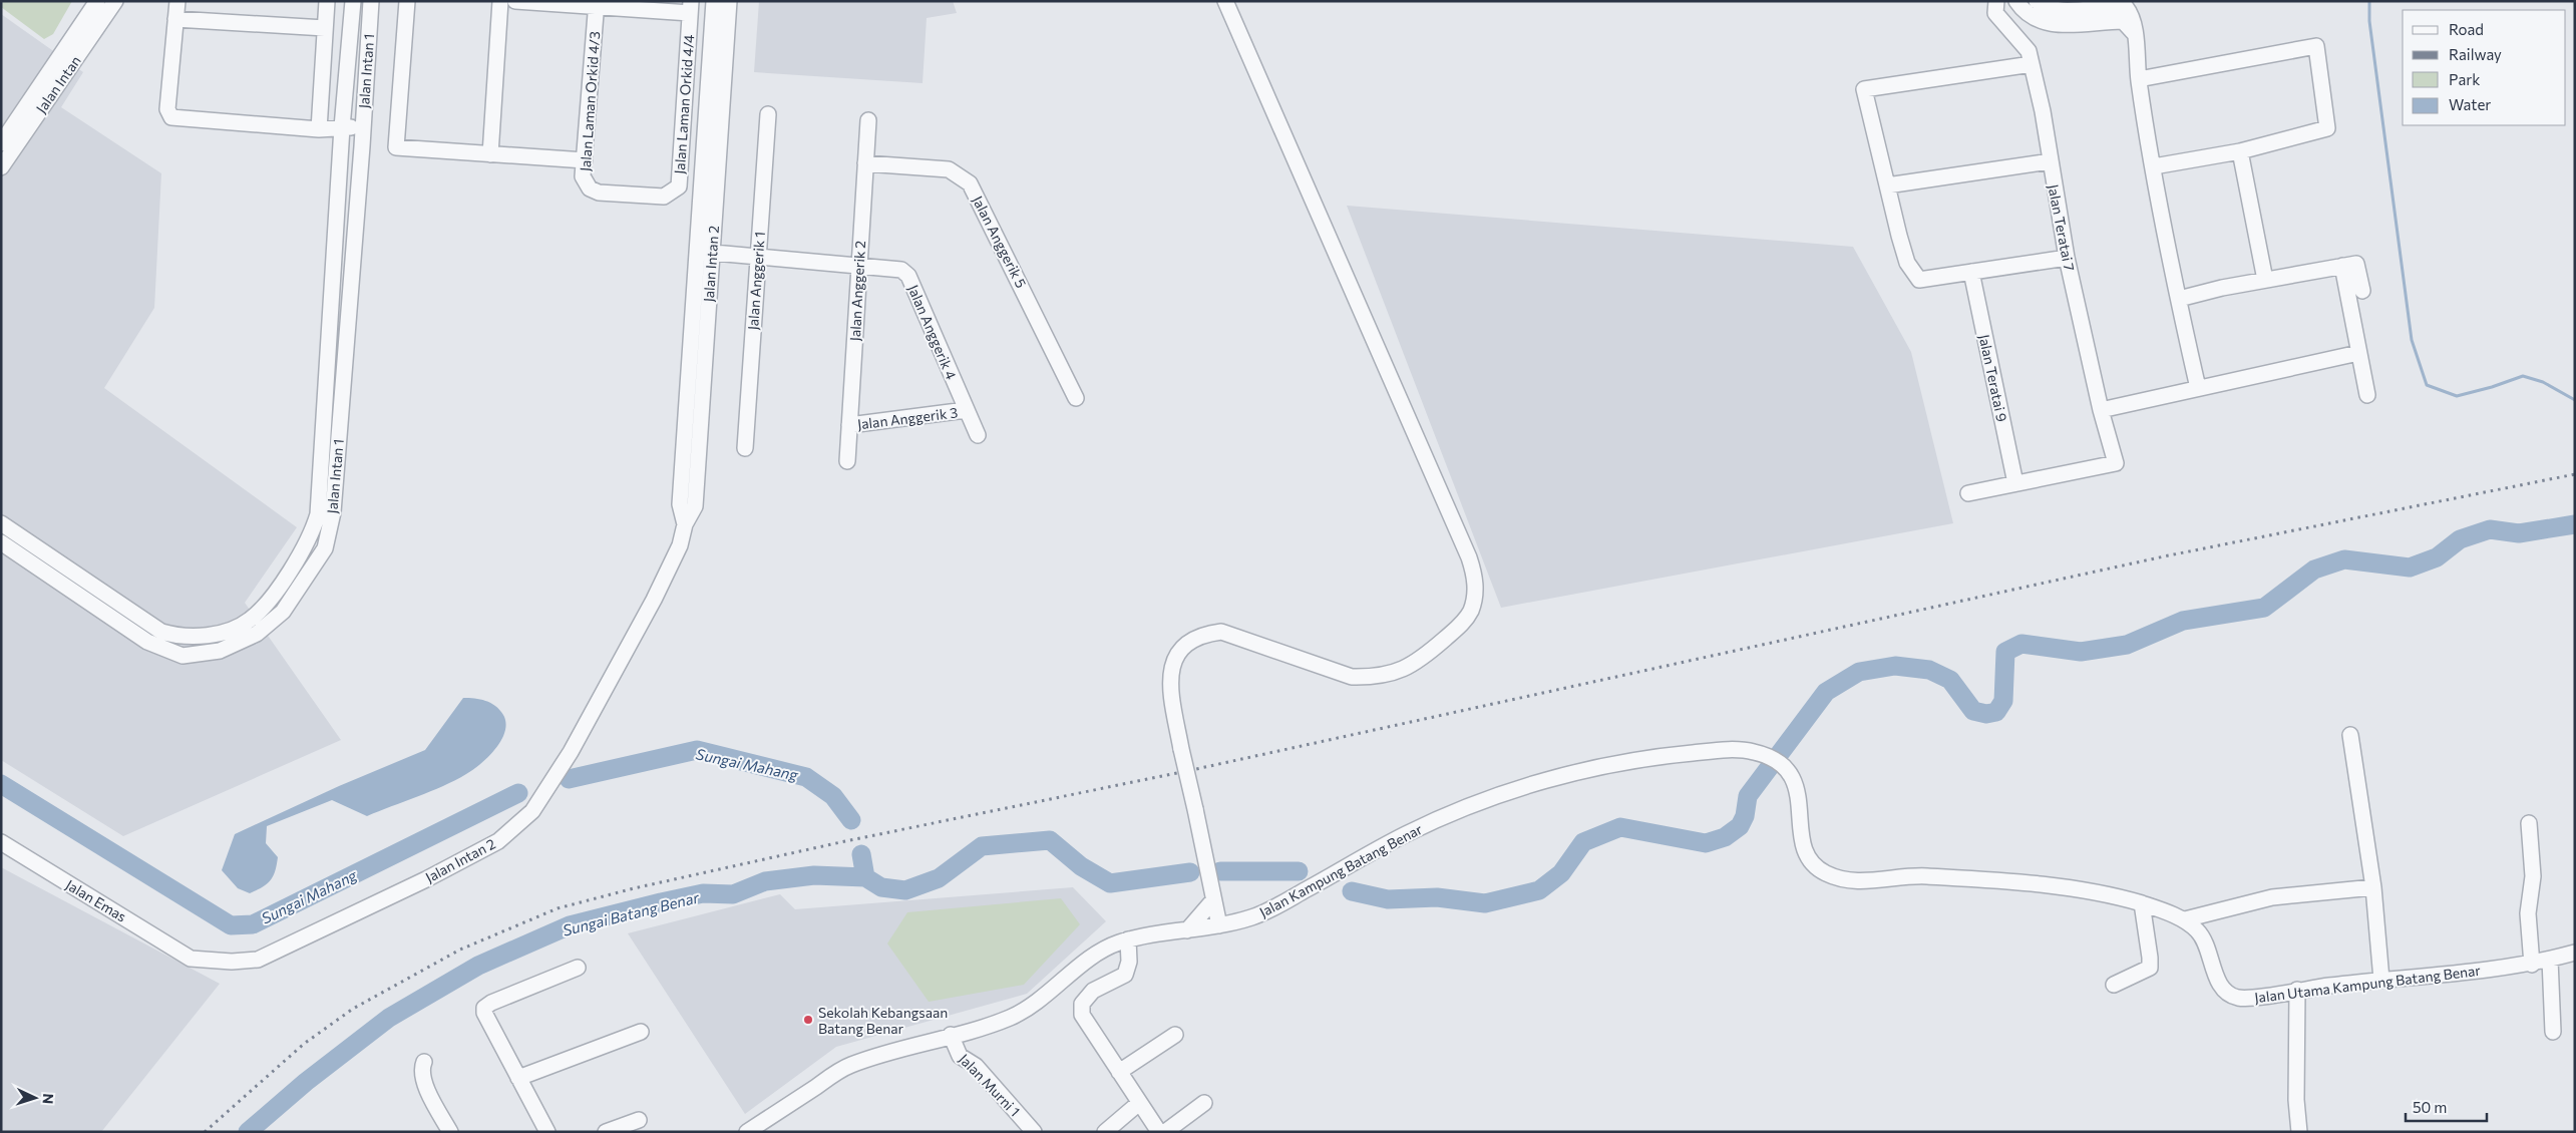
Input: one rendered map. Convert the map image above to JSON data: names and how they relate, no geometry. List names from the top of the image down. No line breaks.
{"streets":{"street":["Jalan Intan 1","Jalan Intan","Jalan Laman Orkid 4/3","Jalan Laman Orkid 4/4","Jalan Teratai 7","Jalan Anggerik 5","Jalan Intan 2","Jalan Anggerik 1","Jalan Anggerik 2","Jalan Anggerik 4","Jalan Teratai 9","Jalan Anggerik 3","Jalan Kampung Batang Benar","Jalan Emas","Jalan Utama Kampung Batang Benar","Jalan Murni 1"]},"crossings":[["Jalan Laman Orkid 4/3","Jalan Laman Orkid 4/4"],["Jalan Teratai 7","Jalan Teratai 9"],["Jalan Anggerik 5","Jalan Anggerik 2"],["Jalan Intan 2","Jalan Emas"],["Jalan Anggerik 2","Jalan Anggerik 4"],["Jalan Anggerik 2","Jalan Anggerik 3"],["Jalan Anggerik 4","Jalan Anggerik 3"],["Jalan Kampung Batang Benar","Jalan Utama Kampung Batang Benar"],["Jalan Kampung Batang Benar","Jalan Murni 1"]],"water":["Sungai Mahang","Sungai Batang Benar"],"places":["Sekolah Kebangsaan Batang Benar"],"legend":["Road","Railway","Park","Water"],"scale_bar":"50 m","north":"right"}
